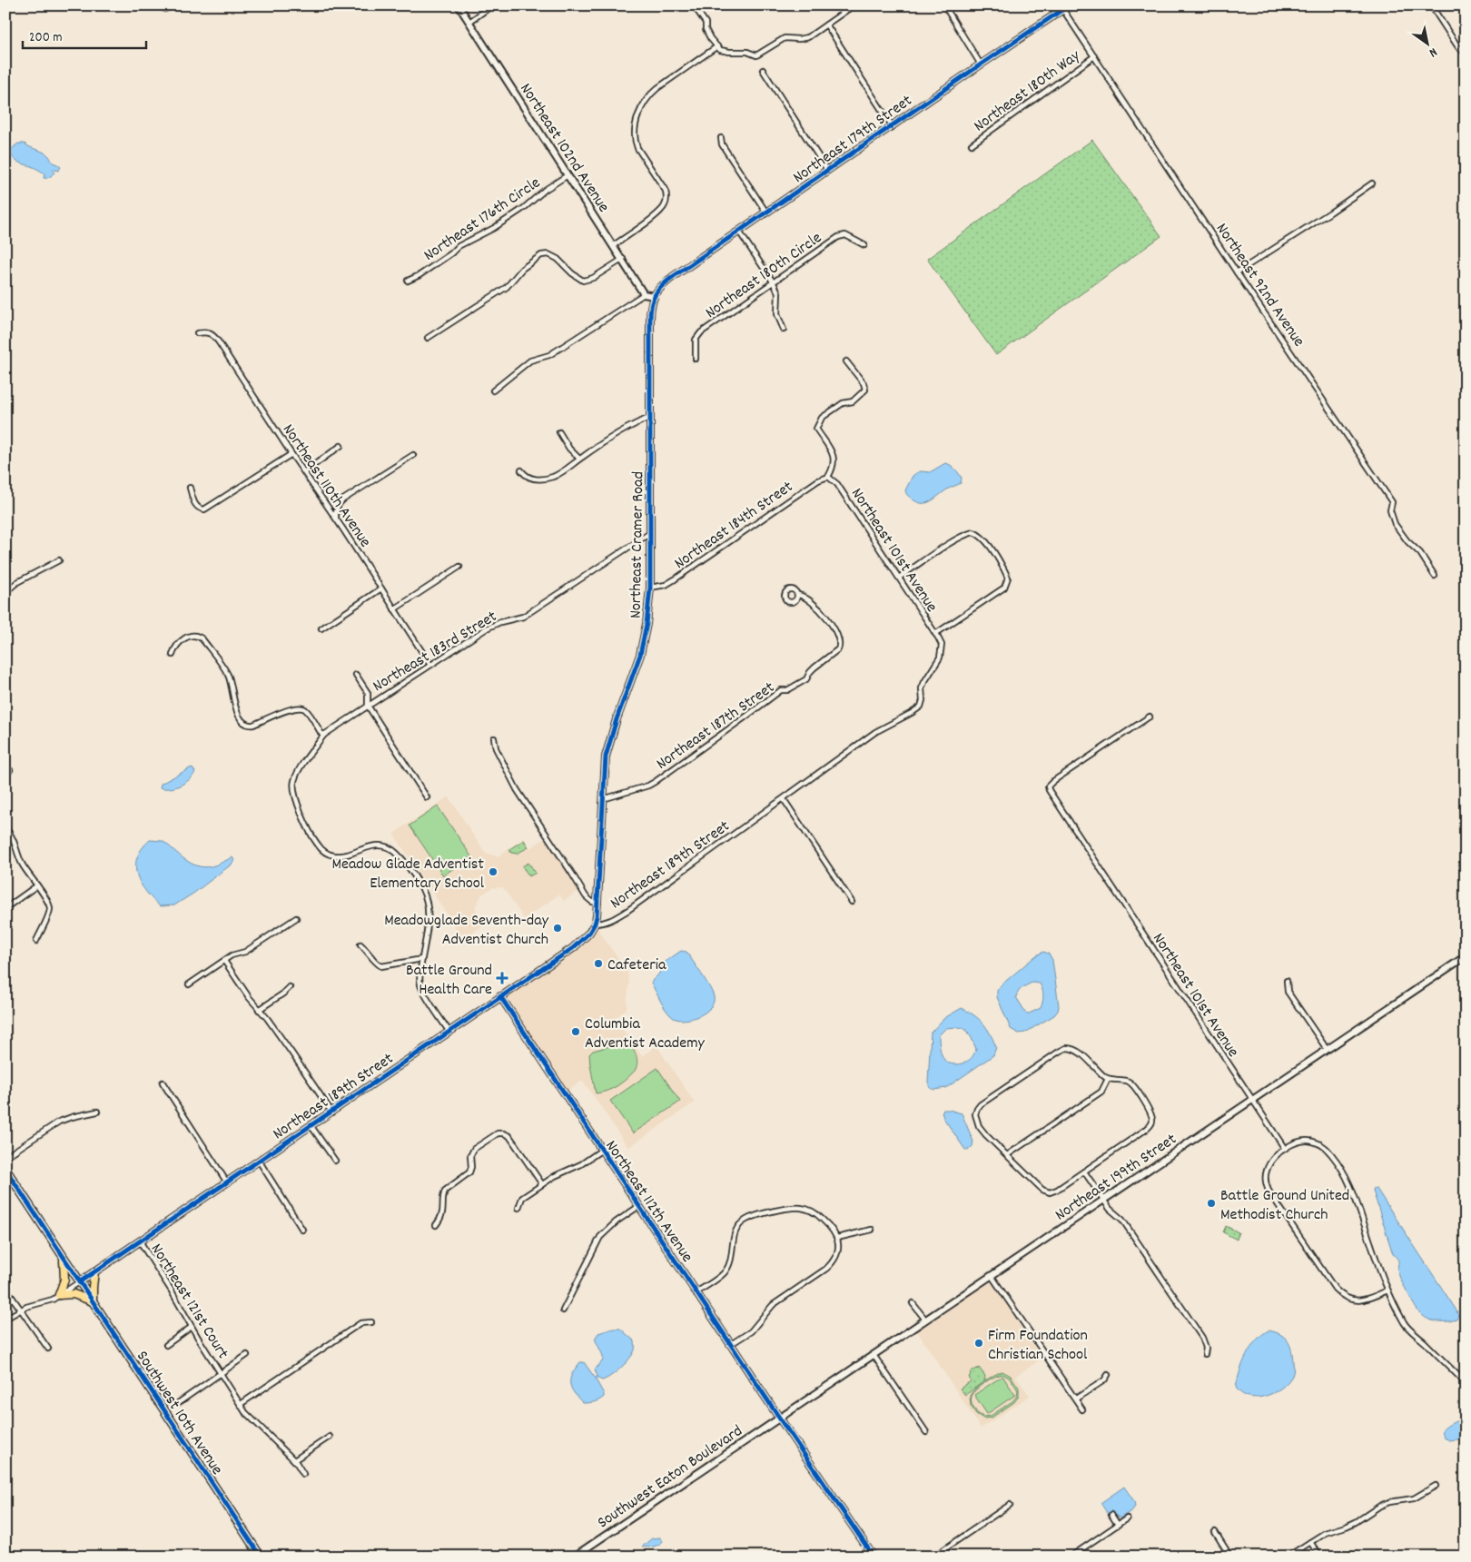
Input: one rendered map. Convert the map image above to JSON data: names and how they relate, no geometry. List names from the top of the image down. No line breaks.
{"streets":{"highway":["Southwest 10th Avenue"],"street":["Northeast 180th Way","Northeast 179th Street","Northeast 102nd Avenue","Northeast 176th Circle","Northeast 180th Circle","Northeast 92nd Avenue","Northeast 110th Avenue","Northeast 184th Street","Northeast Cramer Road","Northeast 101st Avenue","Northeast 183rd Street","Northeast 187th Street","Northeast 189th Street","Northeast 199th Street","Northeast 112th Avenue","Northeast 121st Court","Southwest Eaton Boulevard"]},"crossings":[["Northeast 180th Way","Northeast 92nd Avenue"],["Northeast 179th Street","Northeast 92nd Avenue"],["Northeast 179th Street","Northeast Cramer Road"],["Northeast 102nd Avenue","Northeast 176th Circle"],["Northeast 110th Avenue","Northeast 183rd Street"],["Northeast 184th Street","Northeast Cramer Road"],["Northeast 184th Street","Northeast 101st Avenue"],["Northeast Cramer Road","Northeast 183rd Street"],["Northeast Cramer Road","Northeast 187th Street"],["Northeast Cramer Road","Northeast 189th Street"],["Northeast 101st Avenue","Northeast 189th Street"],["Northeast 101st Avenue","Northeast 199th Street"],["Northeast 189th Street","Northeast 112th Avenue"],["Northeast 189th Street","Northeast 121st Court"],["Northeast 189th Street","Southwest 10th Avenue"],["Northeast 199th Street","Northeast 112th Avenue"],["Northeast 199th Street","Southwest Eaton Boulevard"],["Northeast 112th Avenue","Southwest Eaton Boulevard"]],"places":{"other":["Meadow Glade Adventist Elementary School","Meadowglade Seventh-day Adventist Church","Cafeteria","Columbia Adventist Academy","Battle Ground United Methodist Church","Firm Foundation Christian School"],"health":["Battle Ground Health Care"]},"scale_bar":"200 m","north":"bottom right"}
